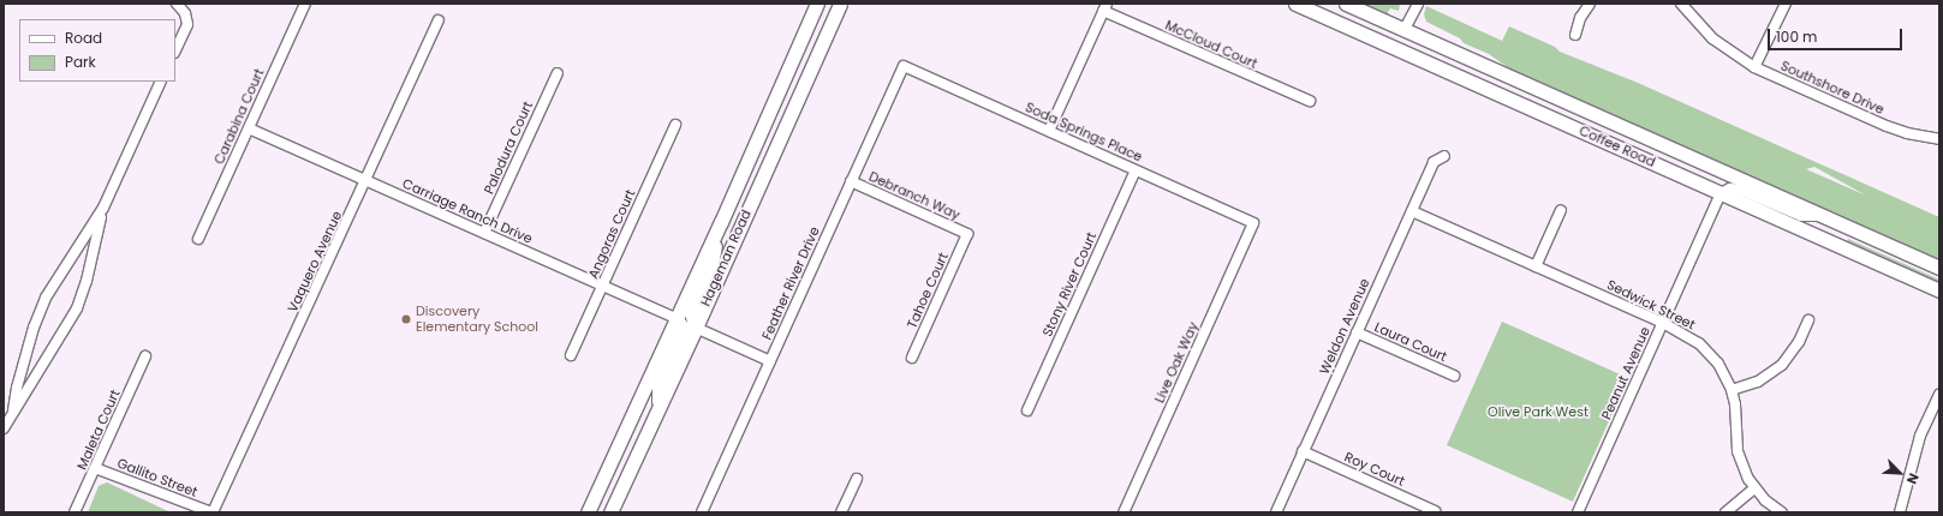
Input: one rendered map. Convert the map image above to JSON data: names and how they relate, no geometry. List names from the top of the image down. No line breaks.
{"streets":{"main road":["Coffee Road","Hageman Road"],"street":["McCloud Court","Southshore Drive","Carabina Court","Soda Springs Place","Palodura Court","Debranch Way","Carriage Ranch Drive","Angoras Court","Vaquero Avenue","Feather River Drive","Stony River Court","Tahoe Court","Sedwick Street","Weldon Avenue","Laura Court","Live Oak Way","Peanut Avenue","Maleta Court","Roy Court","Gallito Street"]},"crossings":[["Carabina Court","Carriage Ranch Drive"],["Soda Springs Place","Feather River Drive"],["Soda Springs Place","Stony River Court"],["Soda Springs Place","Live Oak Way"],["Coffee Road","Peanut Avenue"],["Palodura Court","Carriage Ranch Drive"],["Debranch Way","Feather River Drive"],["Debranch Way","Tahoe Court"],["Carriage Ranch Drive","Angoras Court"],["Carriage Ranch Drive","Hageman Road"],["Carriage Ranch Drive","Vaquero Avenue"],["Vaquero Avenue","Gallito Street"],["Sedwick Street","Weldon Avenue"],["Sedwick Street","Peanut Avenue"],["Weldon Avenue","Laura Court"],["Weldon Avenue","Roy Court"],["Maleta Court","Gallito Street"]],"parks":["Olive Park West"],"places":["Discovery Elementary School"],"legend":["Road","Park"],"scale_bar":"100 m","north":"bottom right"}
